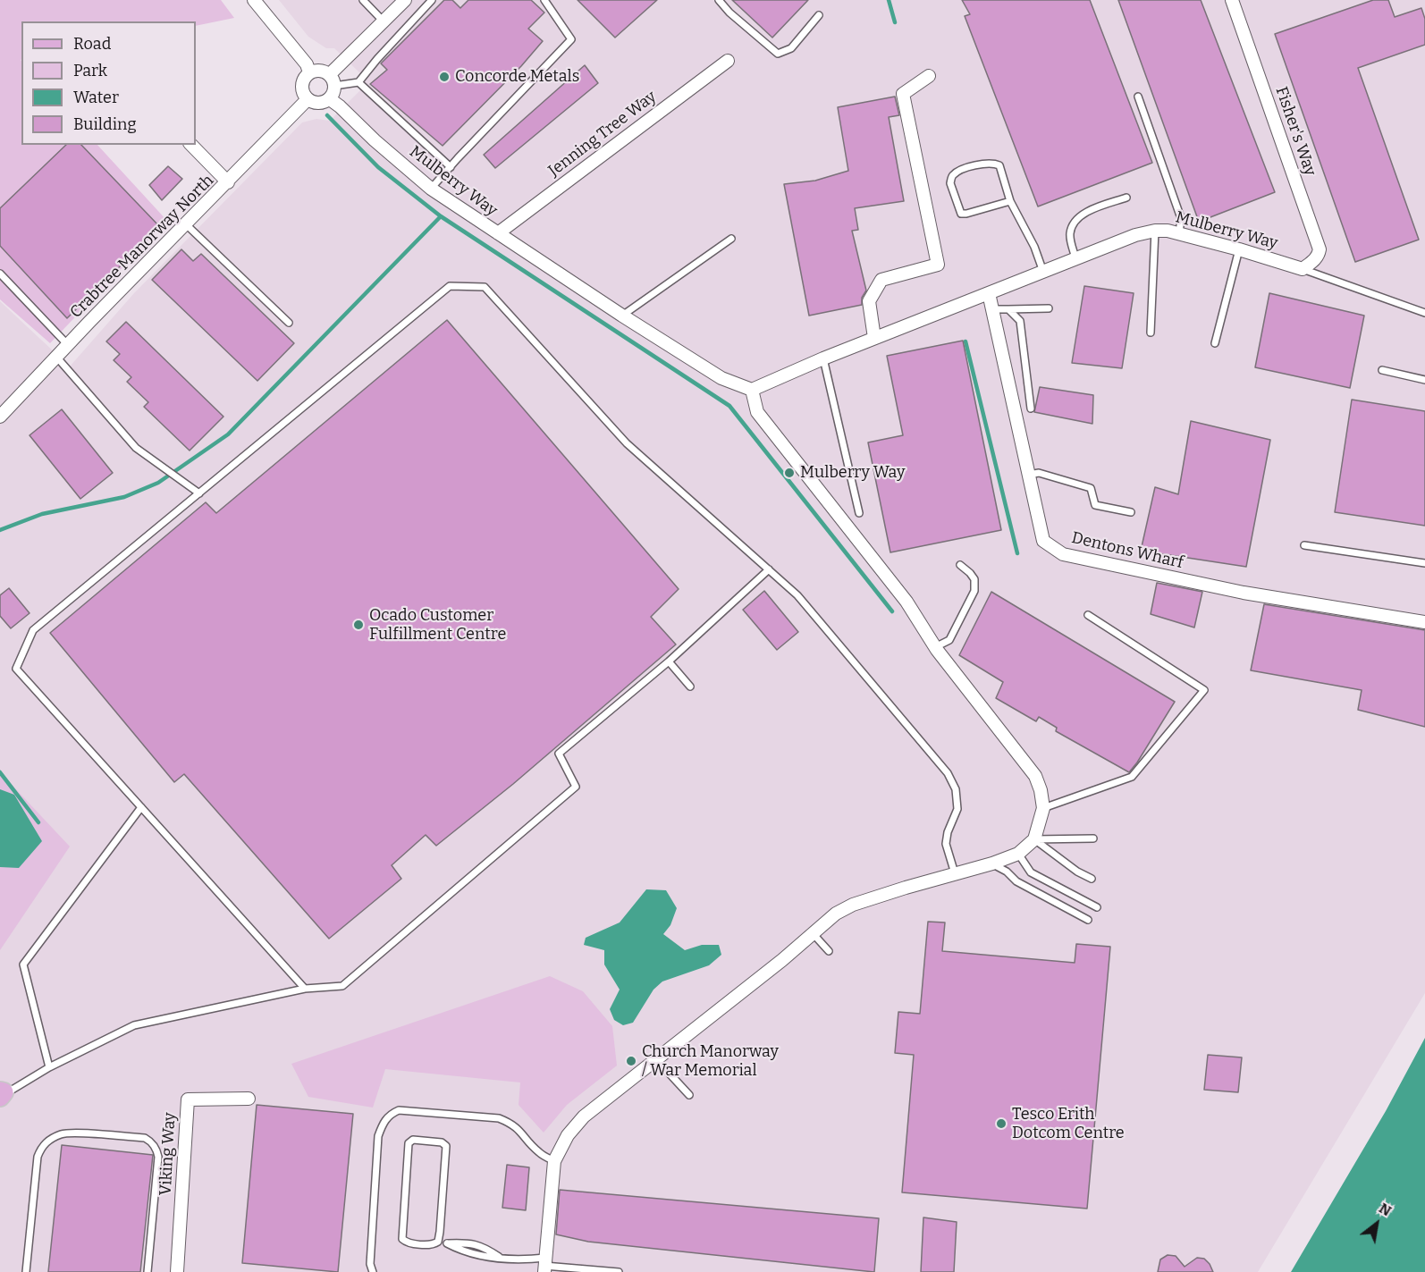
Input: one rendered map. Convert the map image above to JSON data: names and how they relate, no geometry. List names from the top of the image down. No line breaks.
{"streets":{"street":["Fisher's Way","Jenning Tree Way","Mulberry Way","Crabtree Manorway North","Dentons Wharf","Viking Way"]},"crossings":[["Fisher's Way","Mulberry Way"],["Jenning Tree Way","Mulberry Way"],["Mulberry Way","Crabtree Manorway North"],["Mulberry Way","Dentons Wharf"]],"places":["Concorde Metals","Mulberry Way","Ocado Customer Fulfillment Centre","Church Manorway / War Memorial","Tesco Erith Dotcom Centre"],"legend":["Road","Park","Water","Building"],"north":"top right"}
